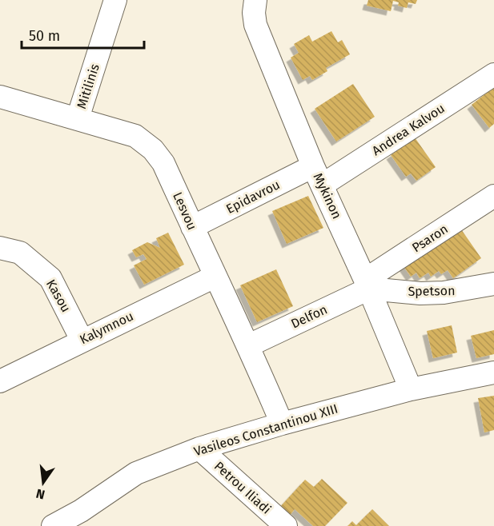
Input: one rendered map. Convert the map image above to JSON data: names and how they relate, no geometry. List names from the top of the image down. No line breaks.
{"streets":{"street":["Mitilinis","Andrea Kalvou","Mykinon","Epidavrou","Lesvou","Psaron","Spetson","Kasou","Delfon","Kalymnou","Vasileos Constantinou XIII","Petrou Iliadi"]},"crossings":[["Mitilinis","Lesvou"],["Andrea Kalvou","Mykinon"],["Andrea Kalvou","Epidavrou"],["Mykinon","Epidavrou"],["Mykinon","Psaron"],["Mykinon","Spetson"],["Mykinon","Delfon"],["Mykinon","Vasileos Constantinou XIII"],["Epidavrou","Lesvou"],["Lesvou","Delfon"],["Lesvou","Kalymnou"],["Lesvou","Vasileos Constantinou XIII"],["Psaron","Spetson"],["Psaron","Delfon"],["Spetson","Delfon"],["Kasou","Kalymnou"],["Vasileos Constantinou XIII","Petrou Iliadi"]],"scale_bar":"50 m","north":"bottom"}
